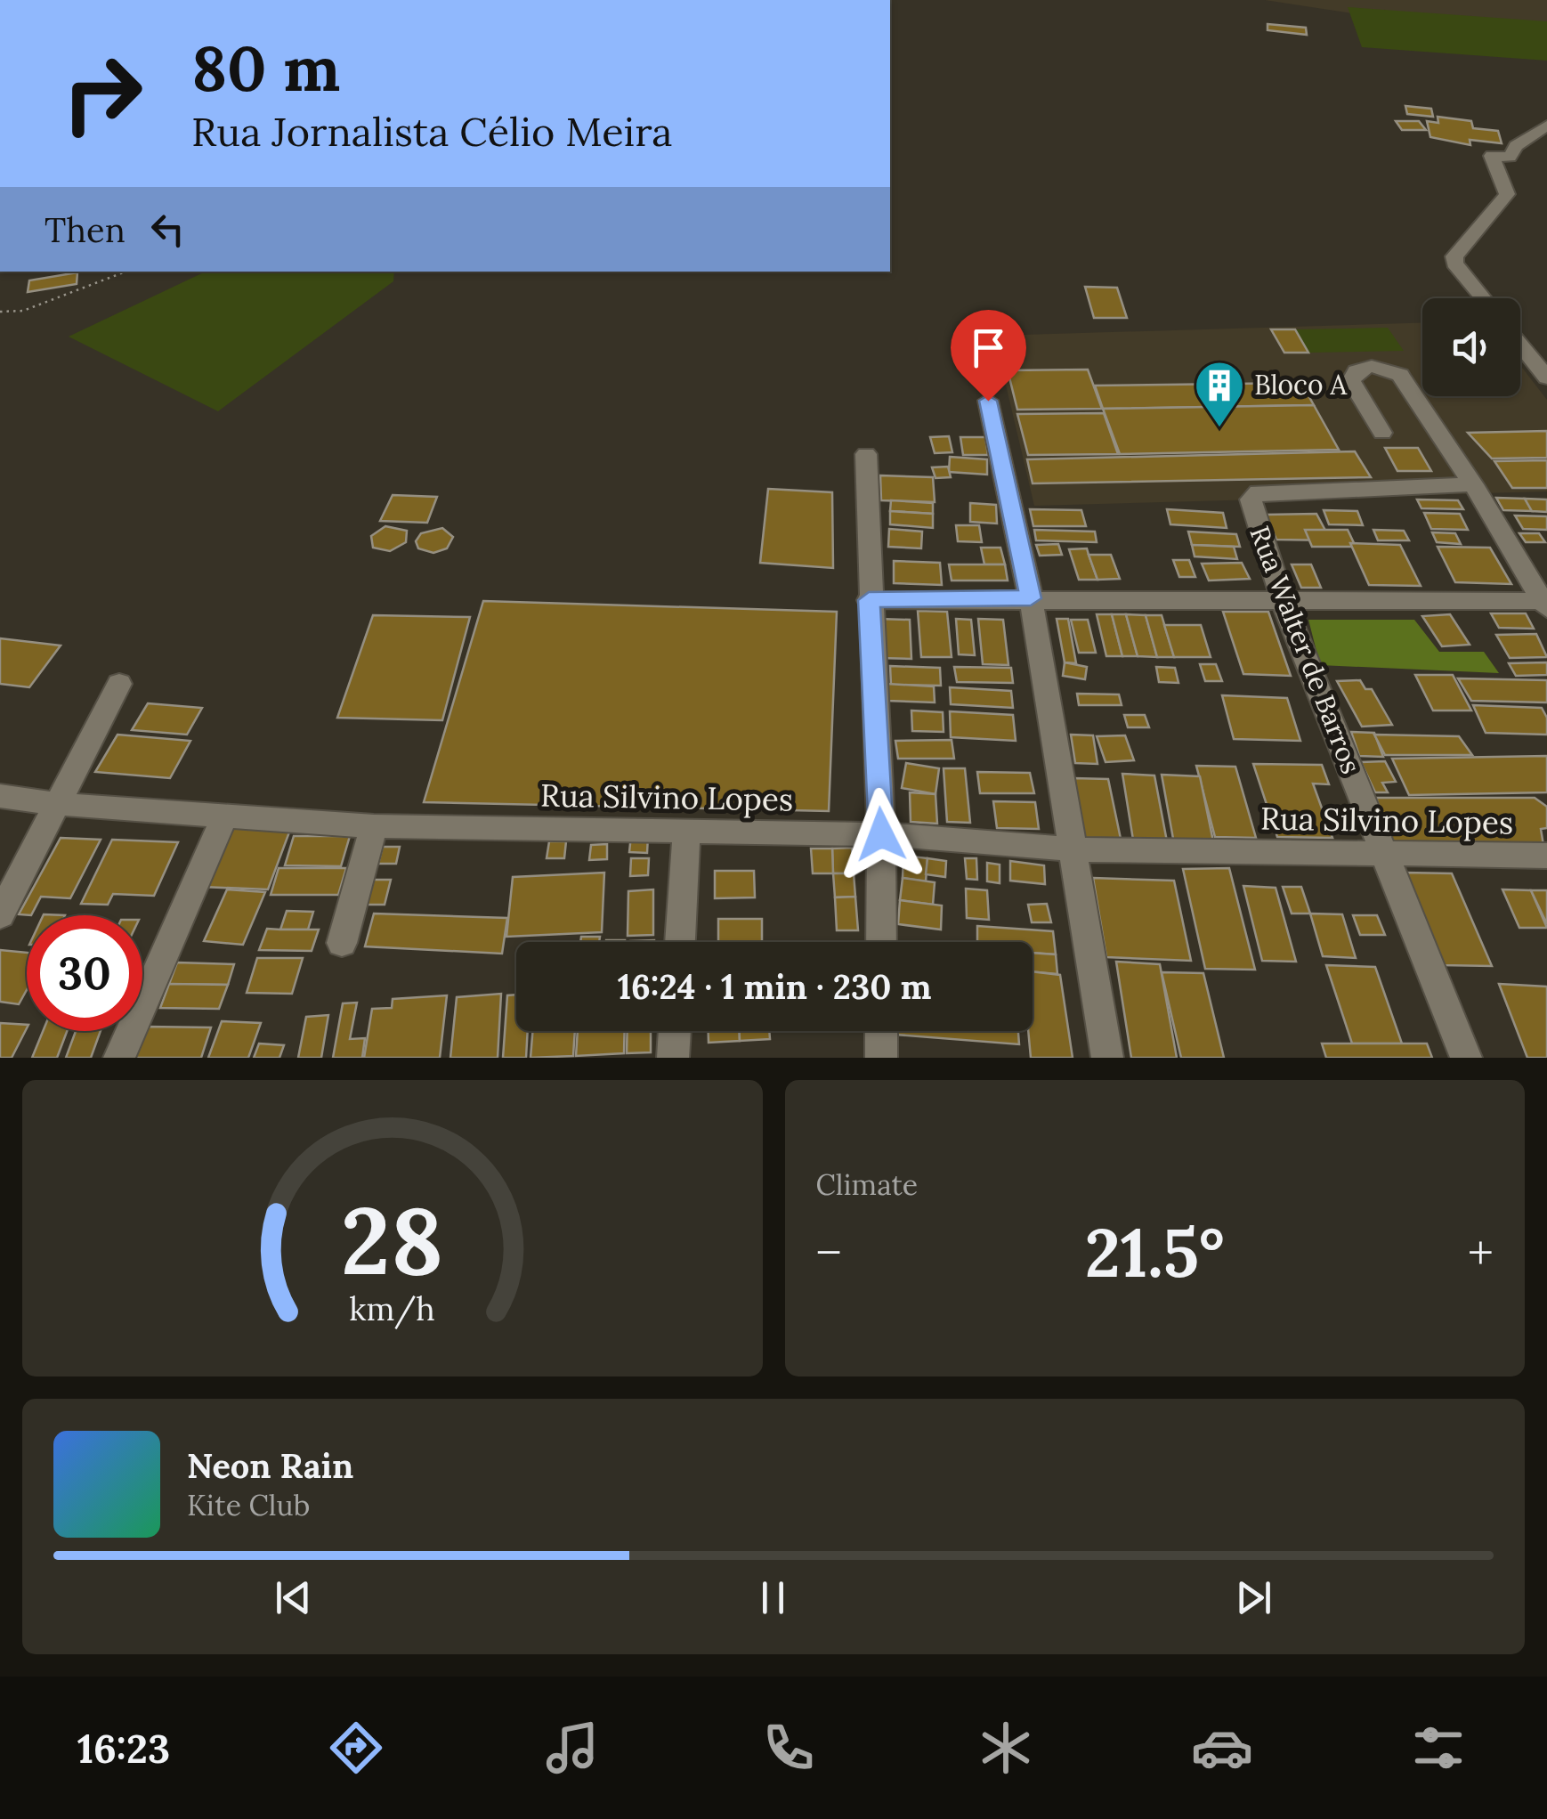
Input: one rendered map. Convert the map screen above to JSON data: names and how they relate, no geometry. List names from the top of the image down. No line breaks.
{"streets":{"street":["Rua Walter de Barros","Rua Silvino Lopes"]},"crossings":[["Rua Walter de Barros","Rua Silvino Lopes"]],"places":{"building":["Bloco A"]},"page":{"turn":["80 m","Rua Jornalista Célio Meira"],"then":"Then","limit":"30","trip":"16:24 · 1 min · 230 m","tile":"Climate","heat":["−","21.5°","+"],"song":["Neon Rain","Kite Club"],"tabs":"16:23","gauge":["28","km/h"]}}
